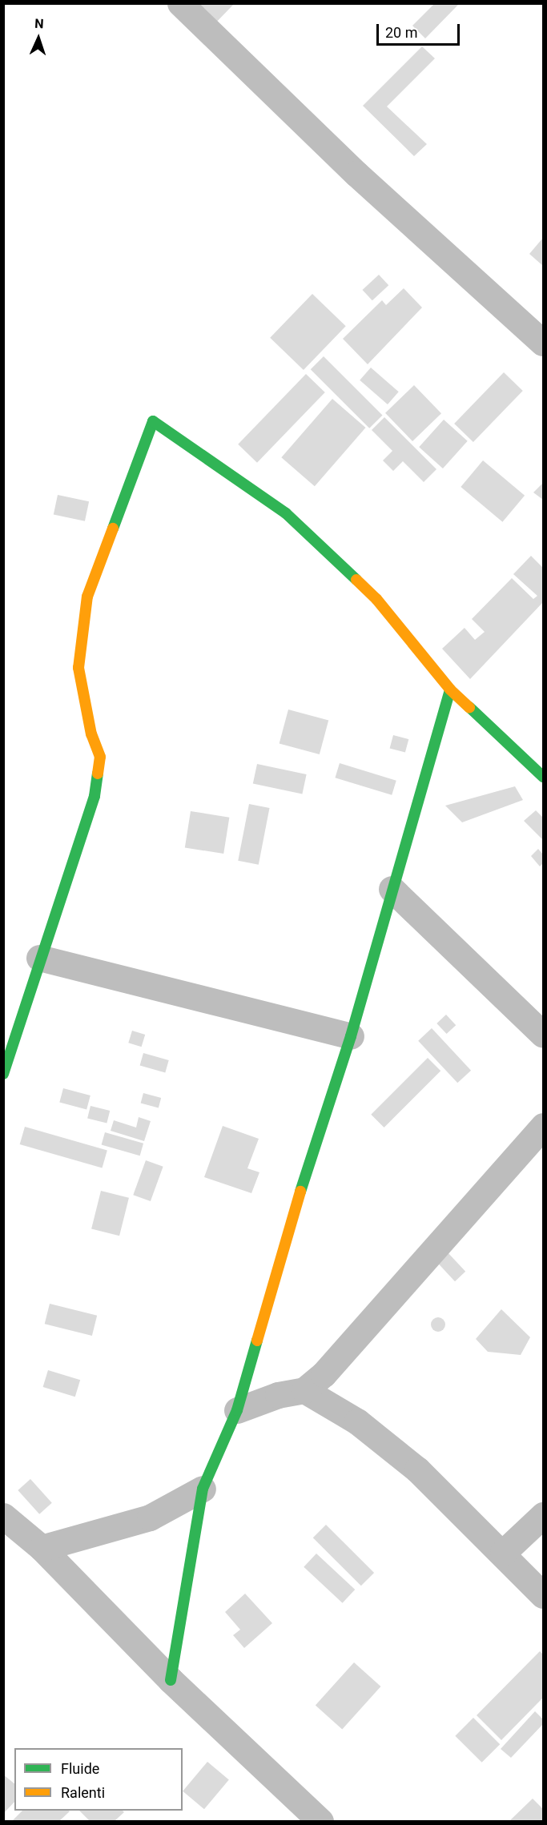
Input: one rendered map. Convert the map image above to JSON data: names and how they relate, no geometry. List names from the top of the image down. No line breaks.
{"legend":["Fluide","Ralenti"],"scale_bar":"20 m","north":"top"}
